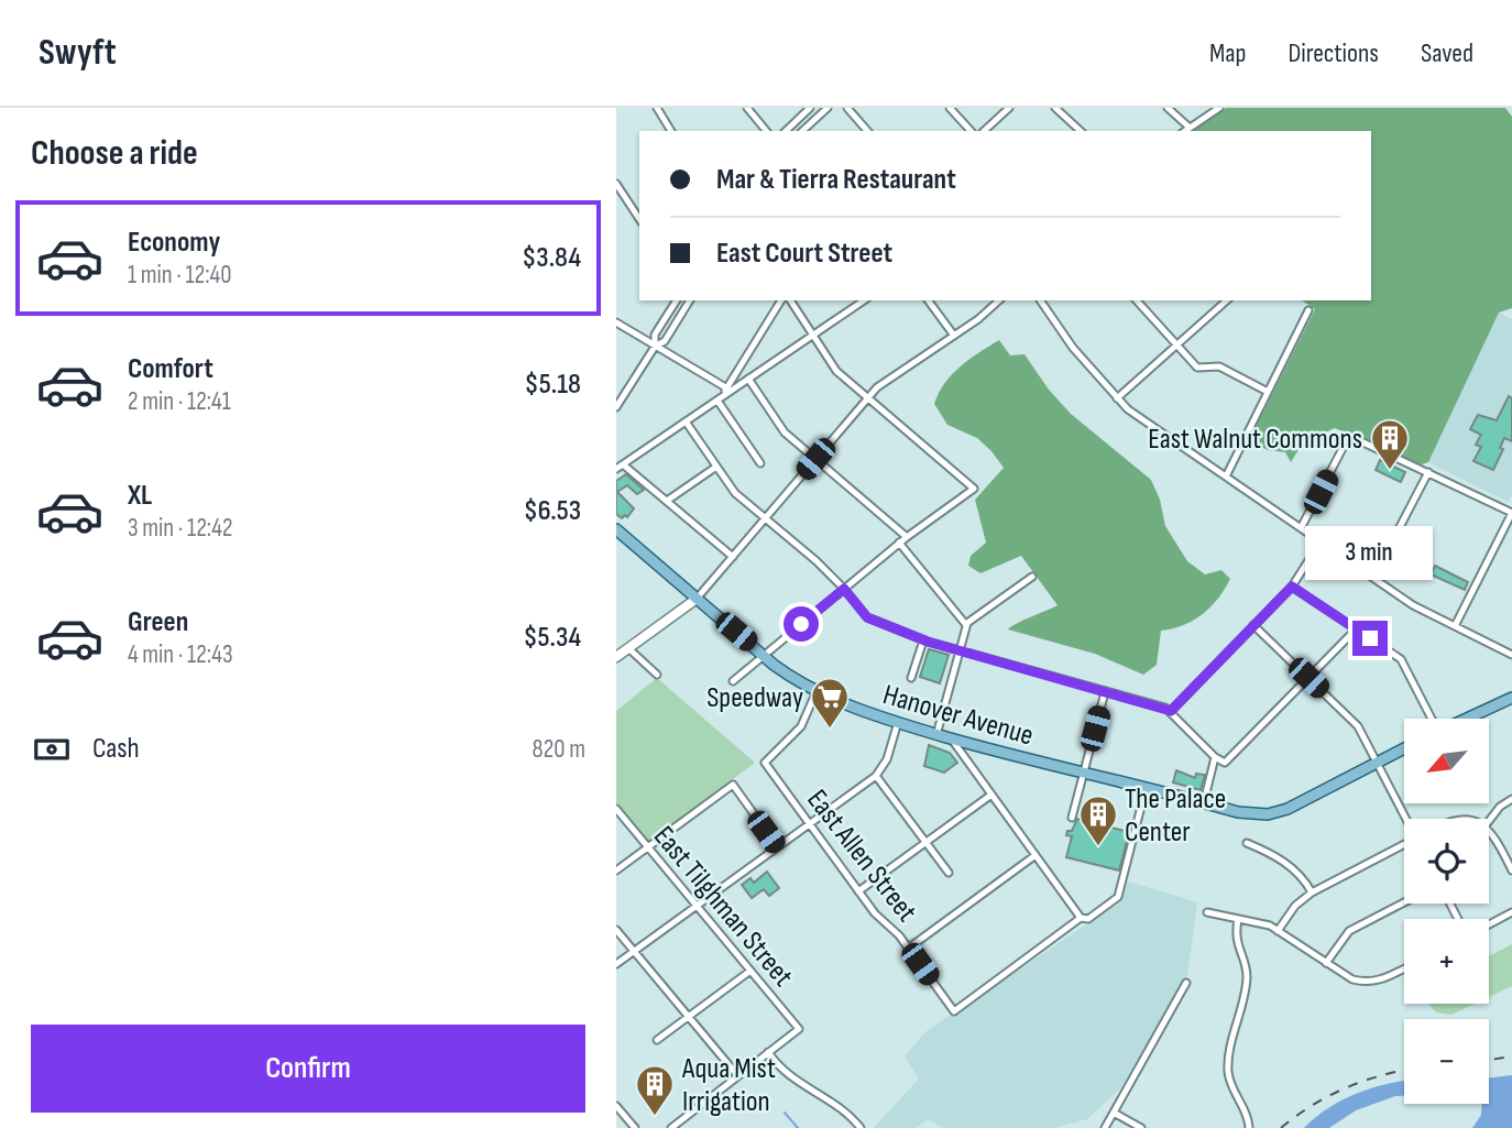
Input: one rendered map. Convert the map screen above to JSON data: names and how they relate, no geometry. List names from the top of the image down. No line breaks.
{"streets":{"main road":["Hanover Avenue"],"street":["East Allen Street","East Tilghman Street"]},"crossings":[["Hanover Avenue","East Allen Street"]],"places":{"building":["East Walnut Commons","The Palace Center","Aqua Mist Irrigation"],"supermarket":["Speedway"]},"north":"bottom left","page":{"header":"Swyft","nav":["Map","Directions","Saved"],"heading":"Choose a ride","banner":["Mar & Tierra Restaurant","East Court Street"],"list":[{"name":"Economy","note":"1 min · 12:40","value":"$3.84"},{"name":"Comfort","note":"2 min · 12:41","value":"$5.18"},{"name":"XL","note":"3 min · 12:42","value":"$6.53"},{"name":"Green","note":"4 min · 12:43","value":"$5.34"}],"bubble":"3 min","pay":["Cash","820 m"],"map_buttons":["+","−"],"buttons":"Confirm"}}
